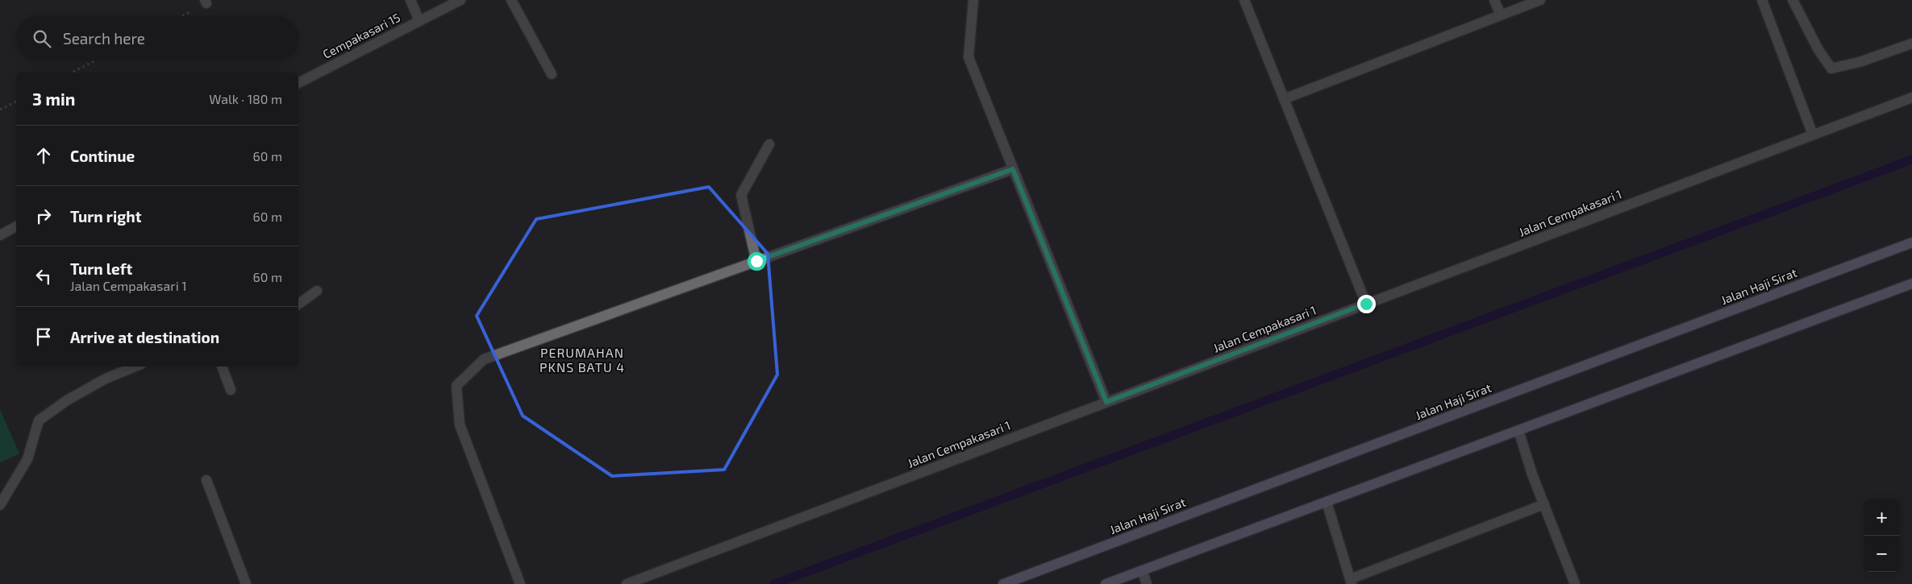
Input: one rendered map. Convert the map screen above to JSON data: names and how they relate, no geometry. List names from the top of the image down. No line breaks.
{"streets":{"main road":["Jalan Haji Sirat"],"street":["Cempakasari 15","Jalan Cempakasari 1"]},"districts":["PERUMAHAN PKNS BATU 4"],"page":{"search":"Search here","heading":["3 min","Walk · 180 m"],"list":[["Continue","60 m"],["Turn right","60 m"],["Turn left","Jalan Cempakasari 1","60 m"],"Arrive at destination"],"map_buttons":["+","−"]}}
